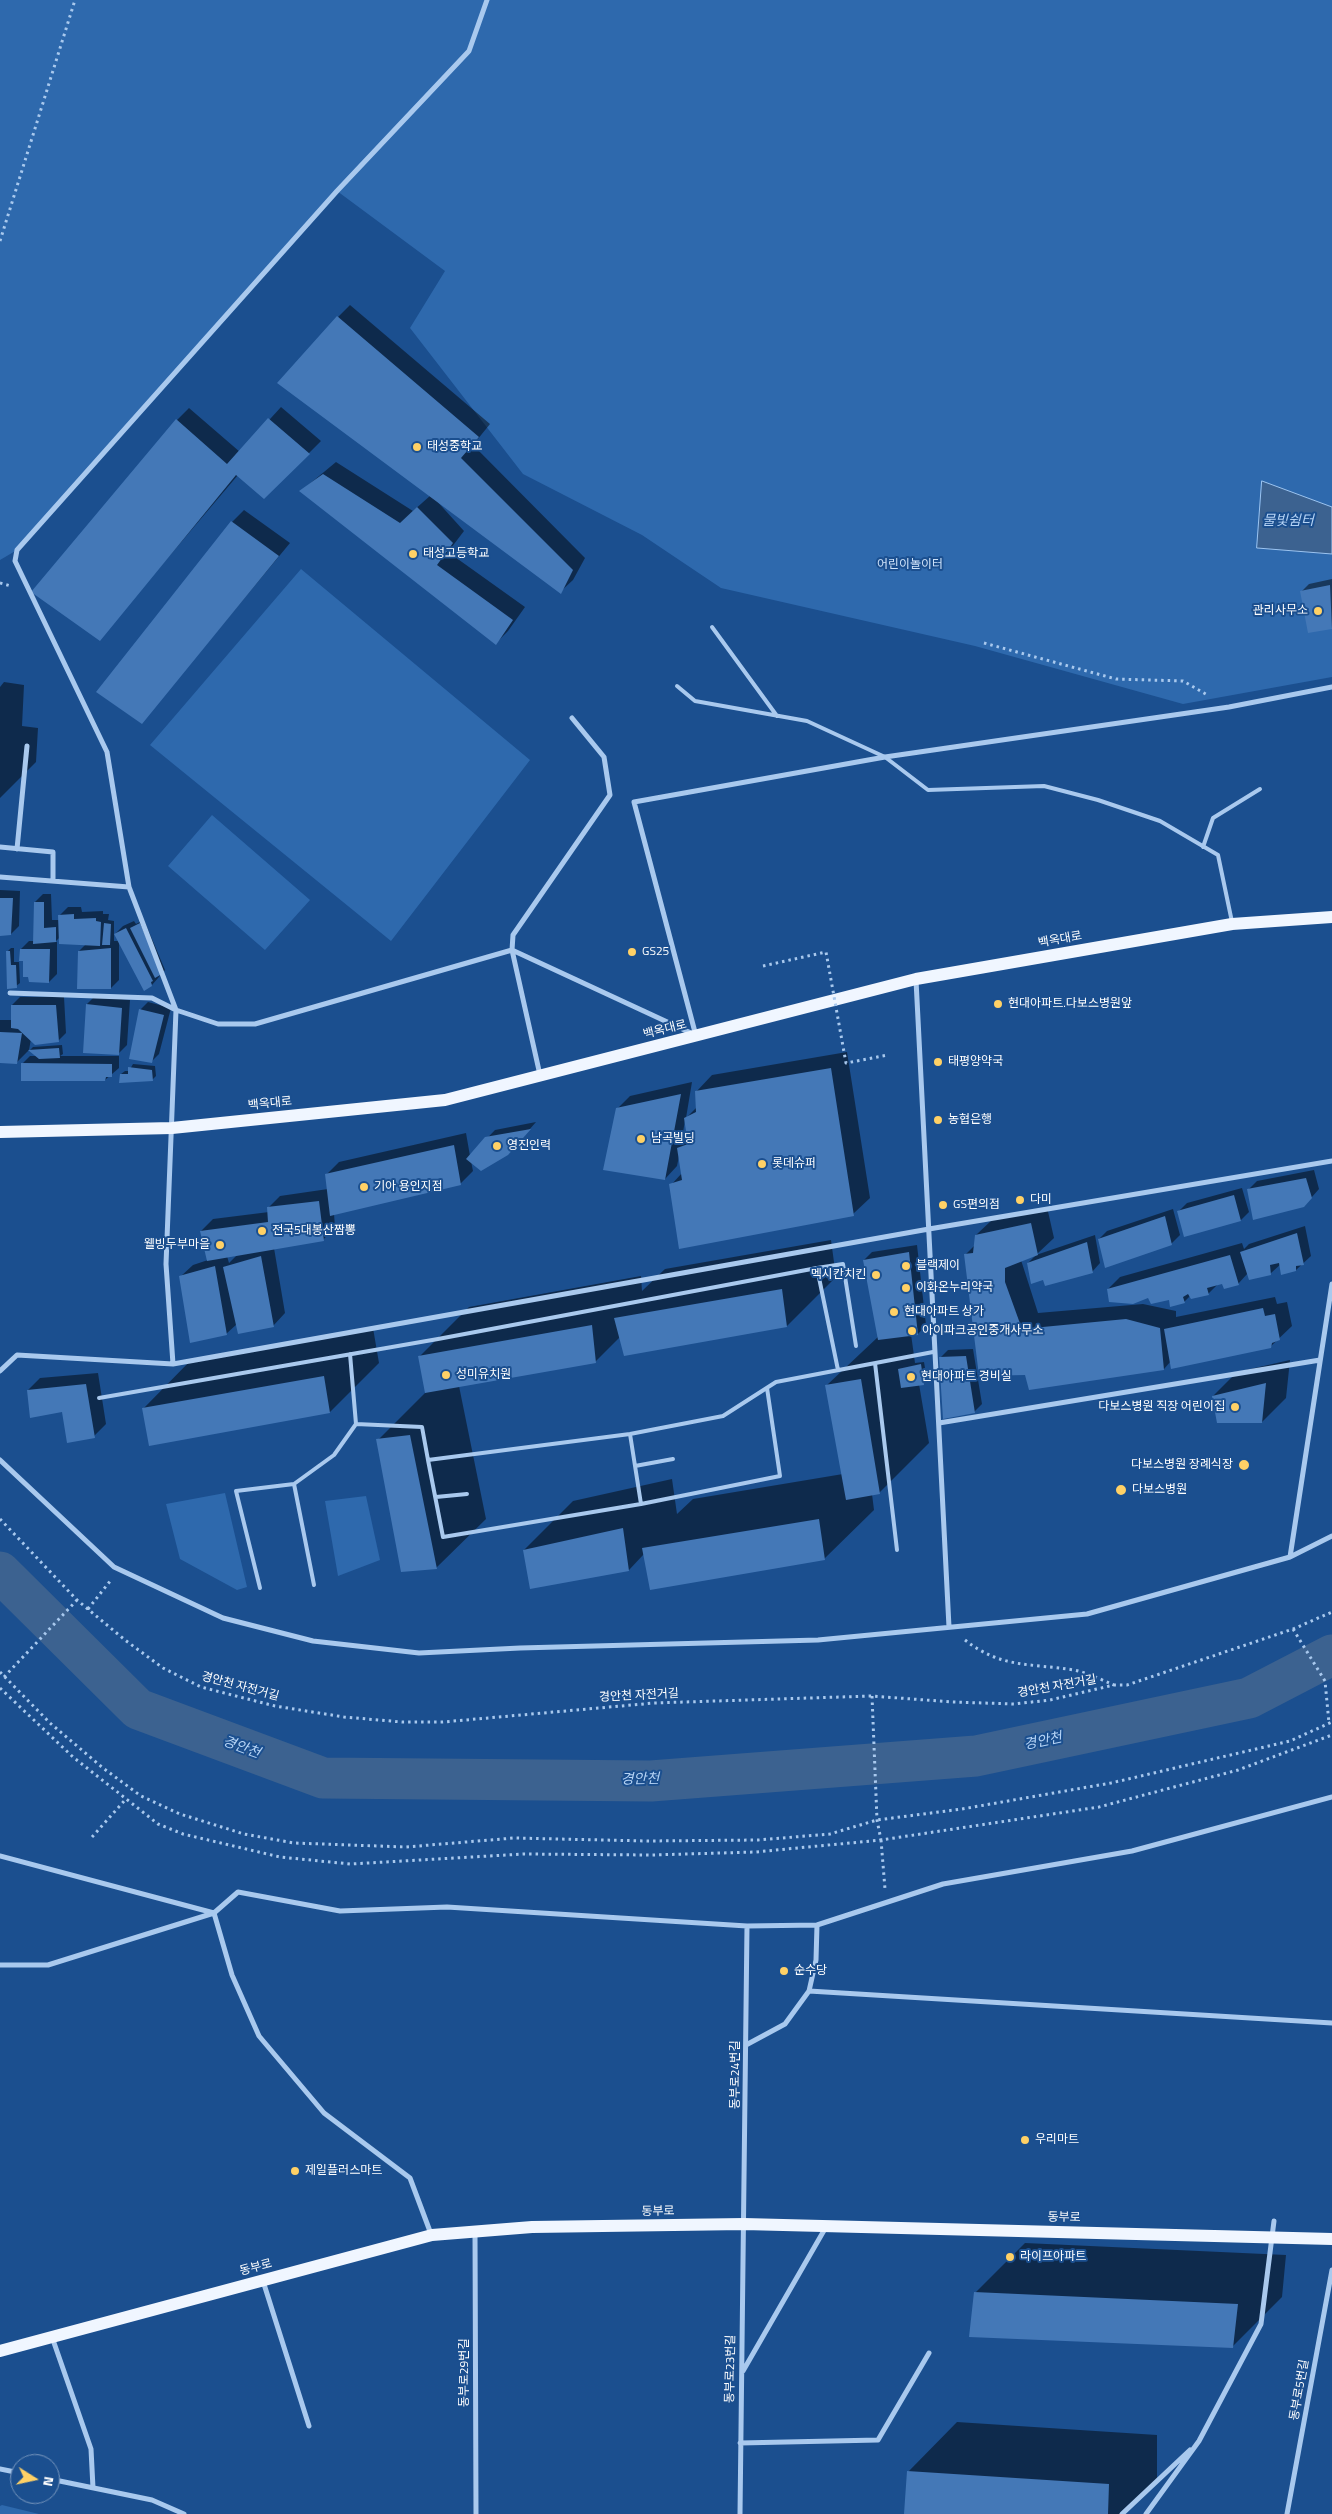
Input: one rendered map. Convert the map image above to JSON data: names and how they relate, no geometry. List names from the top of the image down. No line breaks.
{"streets":{"main road":["백옥대로","동부로"],"street":["동부로24번길","동부로23번길","동부로29번길","동부로5번길"],"path":["경안천 자전거길"]},"crossings":[["동부로24번길","동부로"],["동부로24번길","동부로23번길"],["동부로","동부로23번길"],["동부로","동부로29번길"]],"water":["물빛쉼터","경안천"],"parks":["어린이놀이터"],"places":["태성중학교","태성고등학교","관리사무소","GS25","현대아파트.다보스병원앞","태평양약국","농협은행","남곡빌딩","영진인력","롯데슈퍼","기아 용인지점","다미","GS편의점","전국5대봉산짬뽕","웰빙두부마을","블랙제이","멕시칸치킨","이화온누리약국","현대아파트 상가","아이파크공인중개사무소","성미유치원","현대아파트 경비실","다보스병원 직장 어린이집","다보스병원 장례식장","다보스병원","순수당","우리마트","제일플러스마트","라이프아파트"],"north":"right"}
